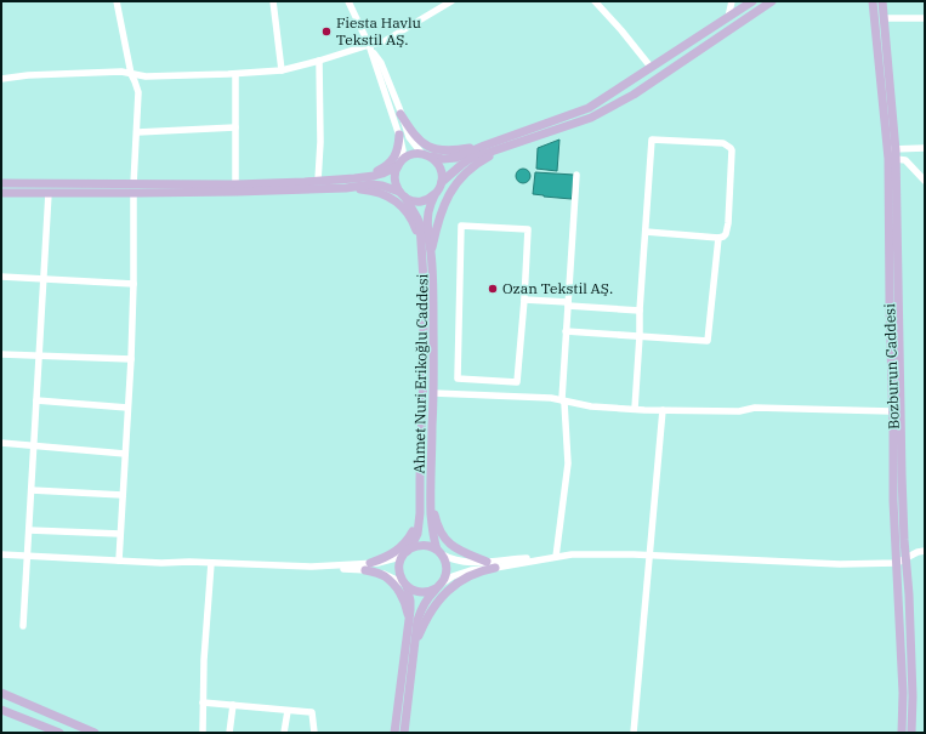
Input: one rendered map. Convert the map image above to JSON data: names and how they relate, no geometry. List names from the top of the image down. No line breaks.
{"streets":{"main road":["Bozburun Caddesi","Ahmet Nuri Erikoğlu Caddesi"]},"places":["Fiesta Havlu Tekstil AŞ.","Ozan Tekstil AŞ."]}
